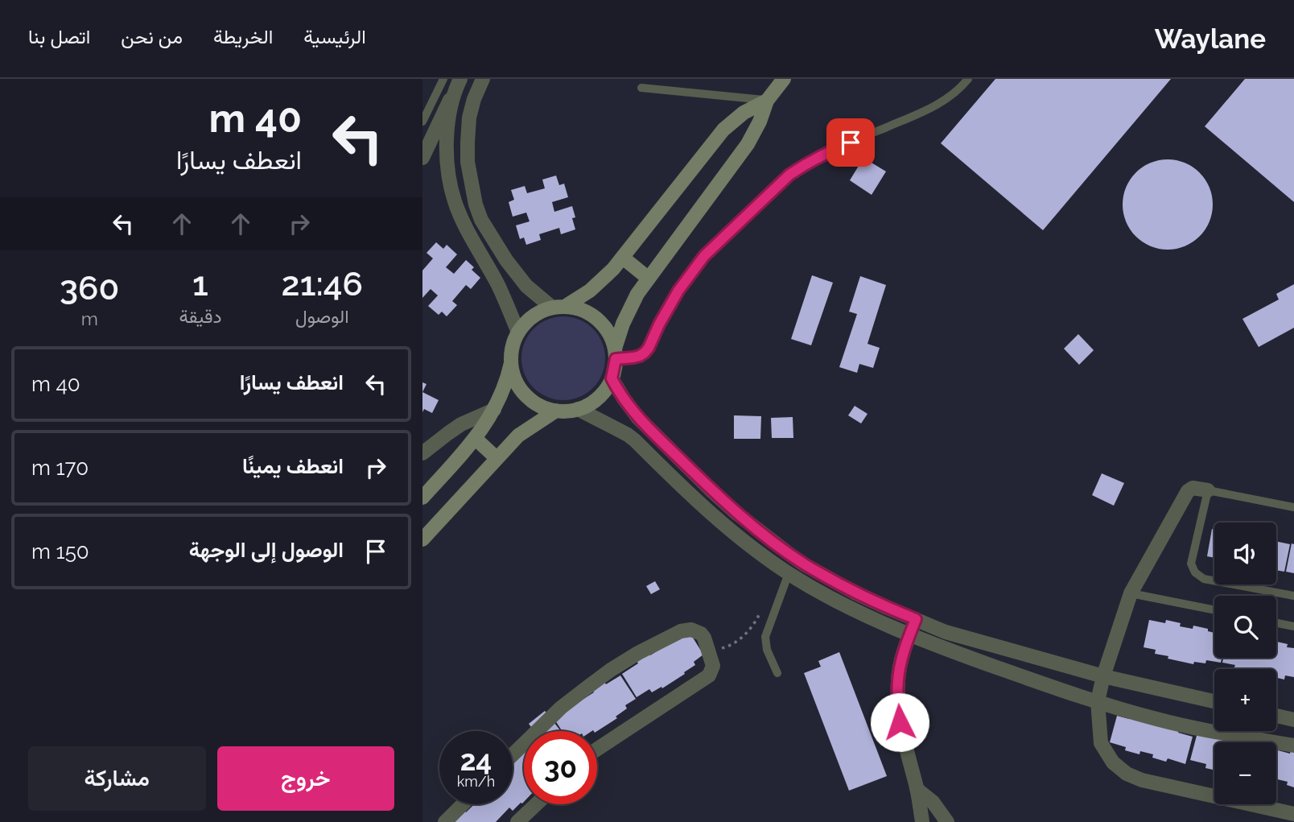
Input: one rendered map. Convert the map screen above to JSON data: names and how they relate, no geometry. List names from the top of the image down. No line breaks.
{"page":{"header":"Waylane","nav":["الرئيسية","الخريطة","من نحن","اتصل بنا"],"turn":["40 m","انعطف يسارًا"],"eta":["21:46","الوصول","1","دقيقة","360","m"],"list":[{"name":"انعطف يسارًا","value":"40 m"},{"name":"انعطف يمينًا","value":"170 m"},{"name":"الوصول إلى الوجهة","value":"150 m"}],"map_buttons":["+","−"],"speed":"24 km/h","limit":"30","buttons":["خروج","مشاركة"]}}
